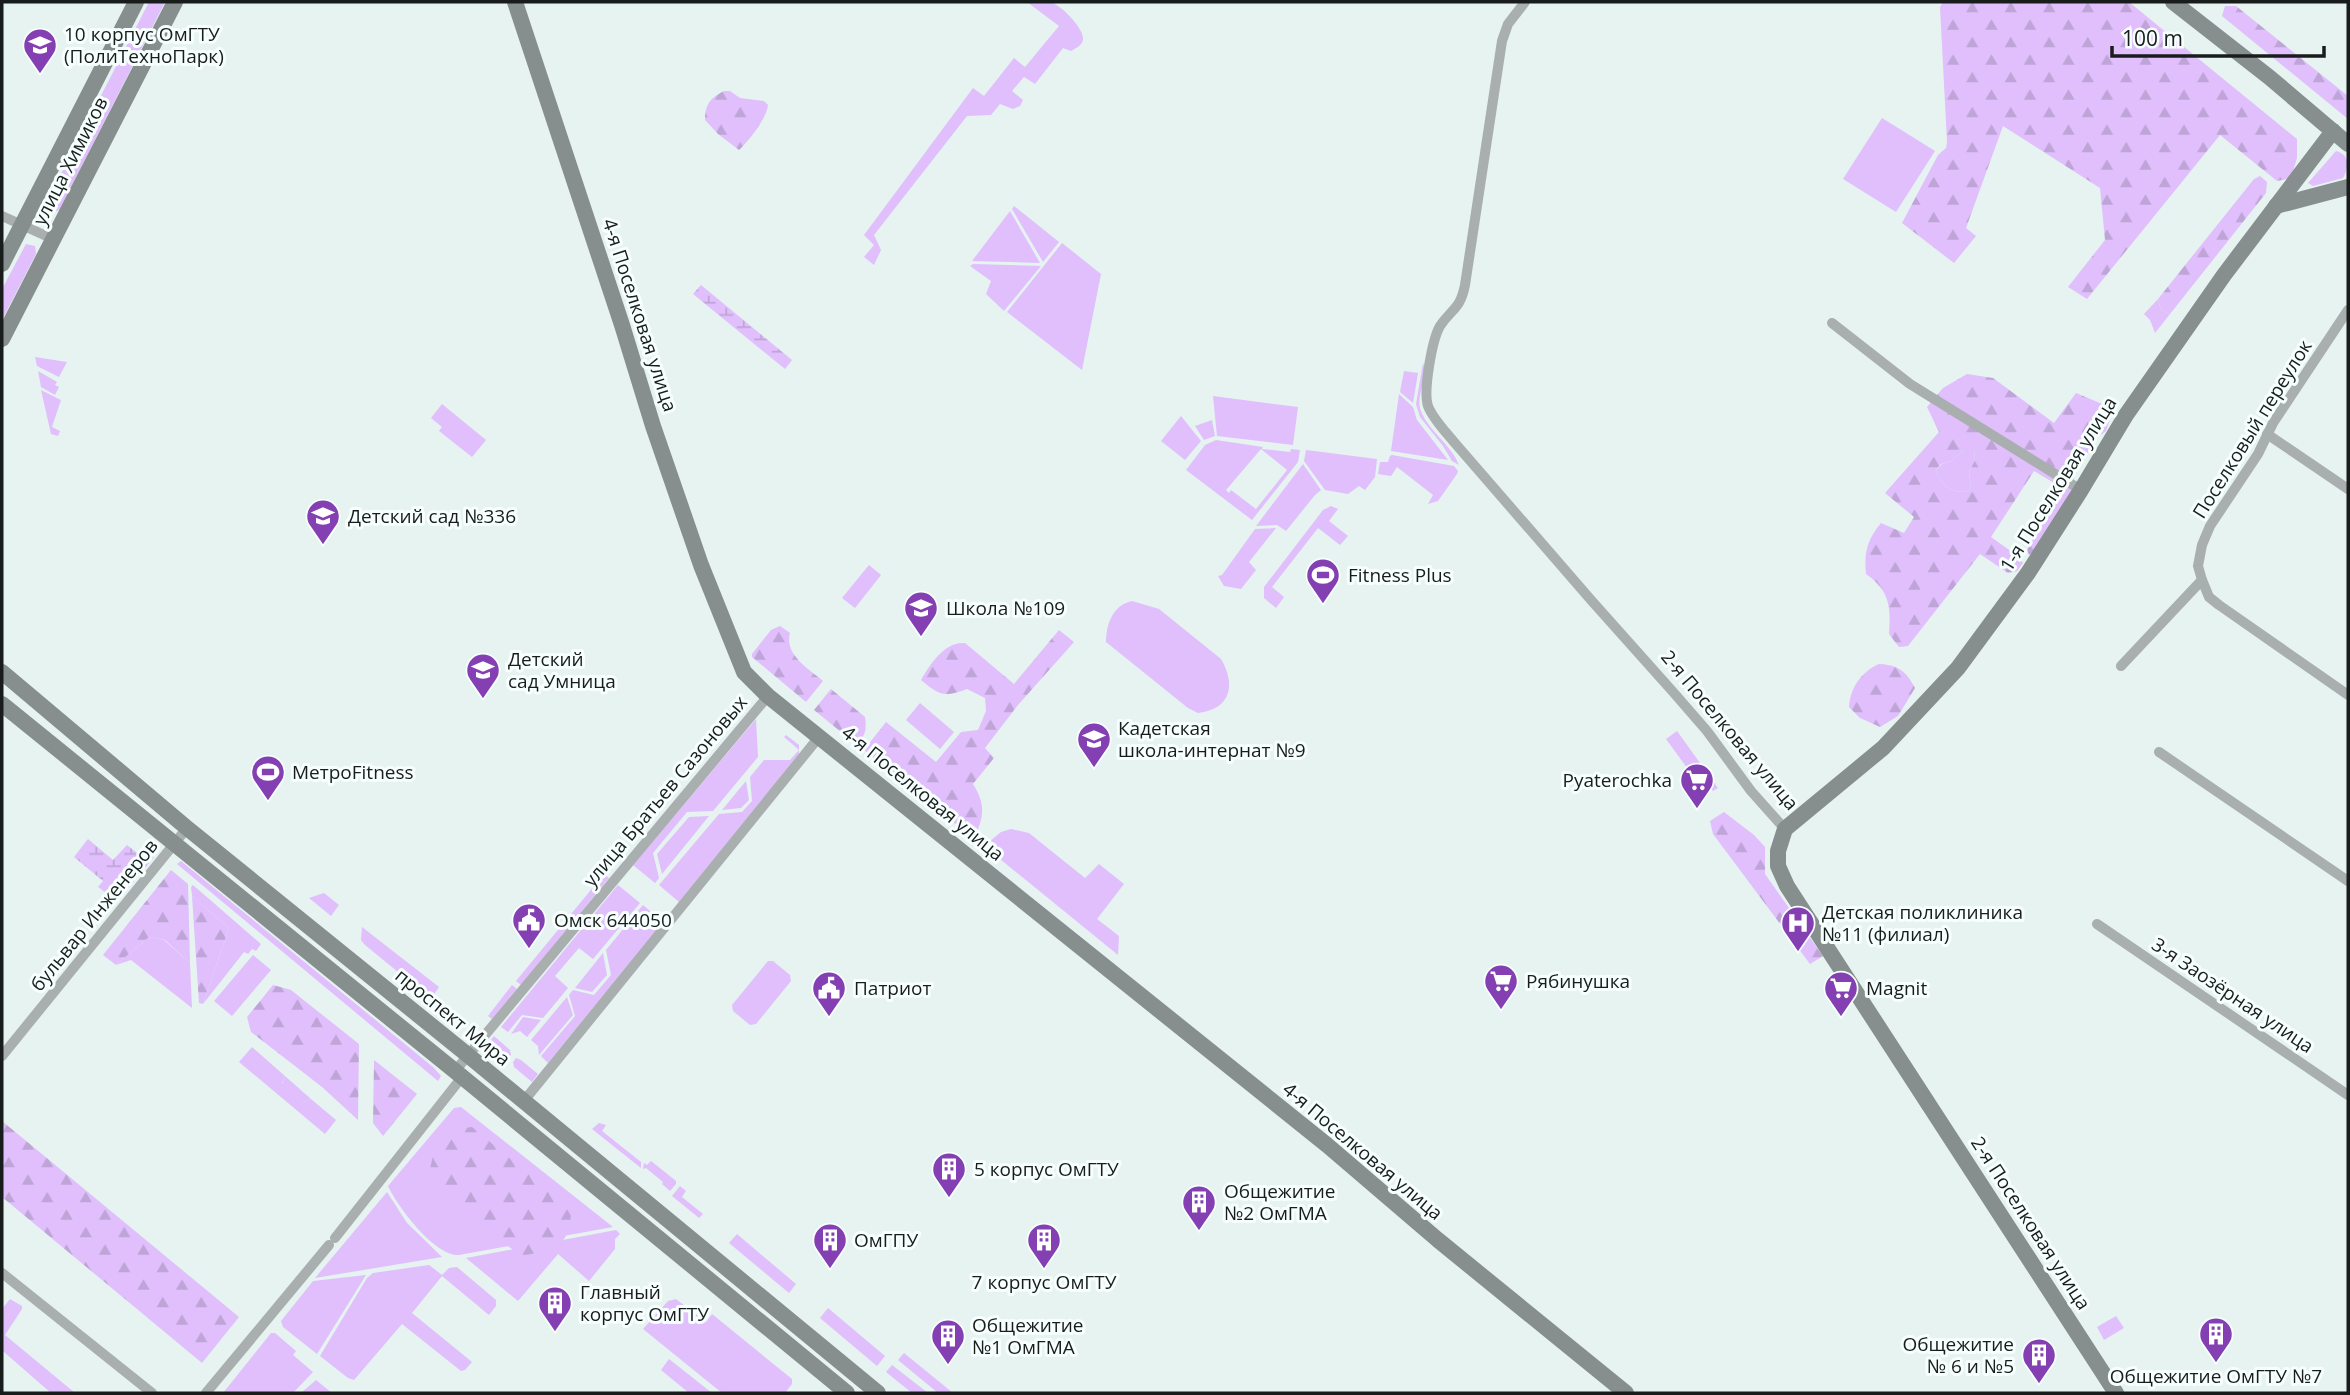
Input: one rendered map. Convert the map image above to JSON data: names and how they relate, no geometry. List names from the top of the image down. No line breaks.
{"streets":{"street":["улица Химиков","4-я Поселковая улица","Поселковый переулок","1-я Поселковая улица","2-я Поселковая улица","улица Братьев Сазоновых","бульвар Инженеров","3-я Заозёрная улица","проспект Мира"]},"crossings":[["4-я Поселковая улица","улица Братьев Сазоновых"],["1-я Поселковая улица","2-я Поселковая улица"],["улица Братьев Сазоновых","проспект Мира"],["бульвар Инженеров","проспект Мира"]],"places":{"school or university":["10 корпус ОмГТУ (ПолиТехноПарк)","Детский сад №336","Школа №109","Детский сад Умница","Кадетская школа-интернат №9"],"sports":["Fitness Plus","МетроFitness"],"supermarket":["Pyaterochka","Рябинушка","Magnit"],"public building":["Омск 644050","Патриот"],"hospital":["Детская поликлиника №11 (филиал)"],"building":["5 корпус ОмГТУ","Общежитие №2 ОмГМА","ОмГПУ","7 корпус ОмГТУ","Главный корпус ОмГТУ","Общежитие ОмГТУ №7","Общежитие №1 ОмГМА","Общежитие № 6 и №5"]},"scale_bar":"100 m"}
